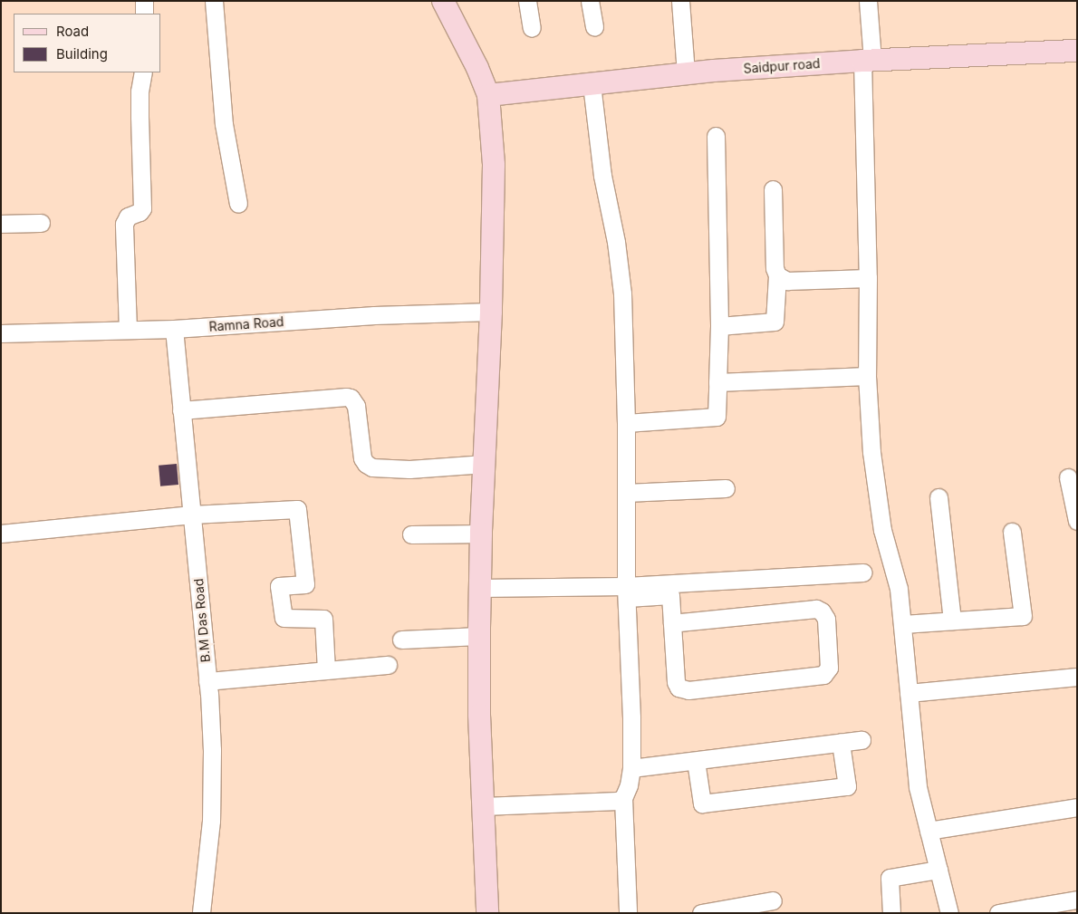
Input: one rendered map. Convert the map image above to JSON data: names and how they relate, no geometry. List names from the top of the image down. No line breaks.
{"streets":{"main road":["Saidpur road"],"street":["Ramna Road","B.M Das Road"]},"crossings":[["Ramna Road","B.M Das Road"]],"legend":["Road","Building"]}
